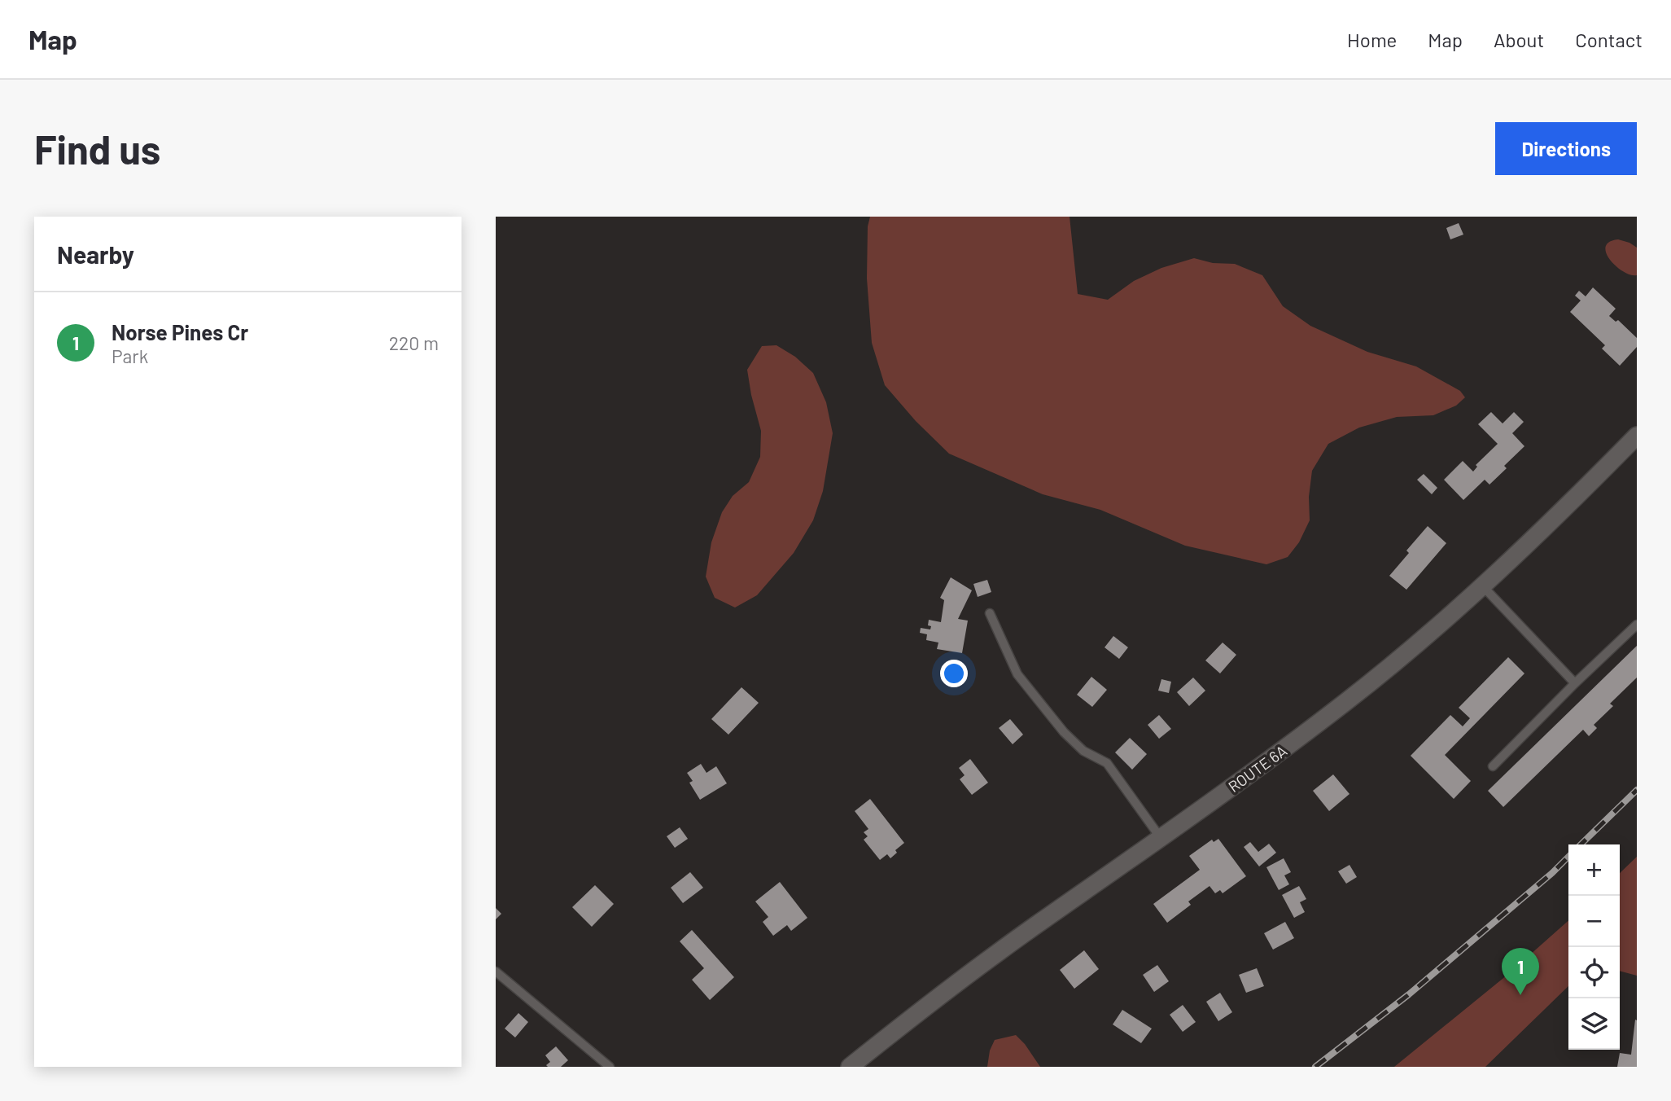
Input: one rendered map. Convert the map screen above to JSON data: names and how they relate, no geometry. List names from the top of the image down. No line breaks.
{"streets":{"main road":["ROUTE 6A"]},"page":{"header":"Map","nav":["Home","Map","About","Contact"],"buttons":"Directions","title":"Find us","heading":"Nearby","list":[{"mark":"1","name":"Norse Pines Cr","note":"Park","value":"220 m"}],"map_buttons":["+","−"],"pins":"1"}}
